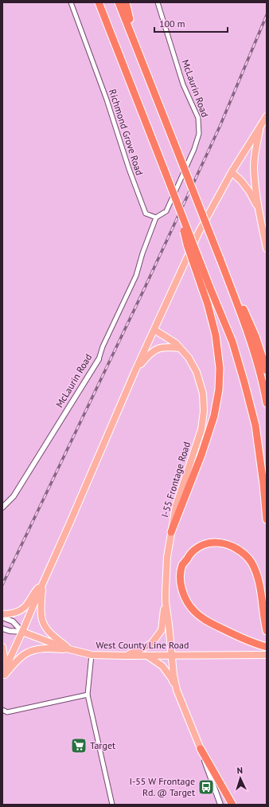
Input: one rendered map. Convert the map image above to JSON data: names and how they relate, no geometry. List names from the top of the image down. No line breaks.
{"streets":{"main road":["I-55 Frontage Road","West County Line Road"],"street":["McLaurin Road","Richmond Grove Road"]},"crossings":[["McLaurin Road","Richmond Grove Road"],["I-55 Frontage Road","West County Line Road"]],"places":{"supermarket":["Target"],"bus stop":["I-55 W Frontage Rd. @ Target"]},"scale_bar":"100 m","north":"top"}
